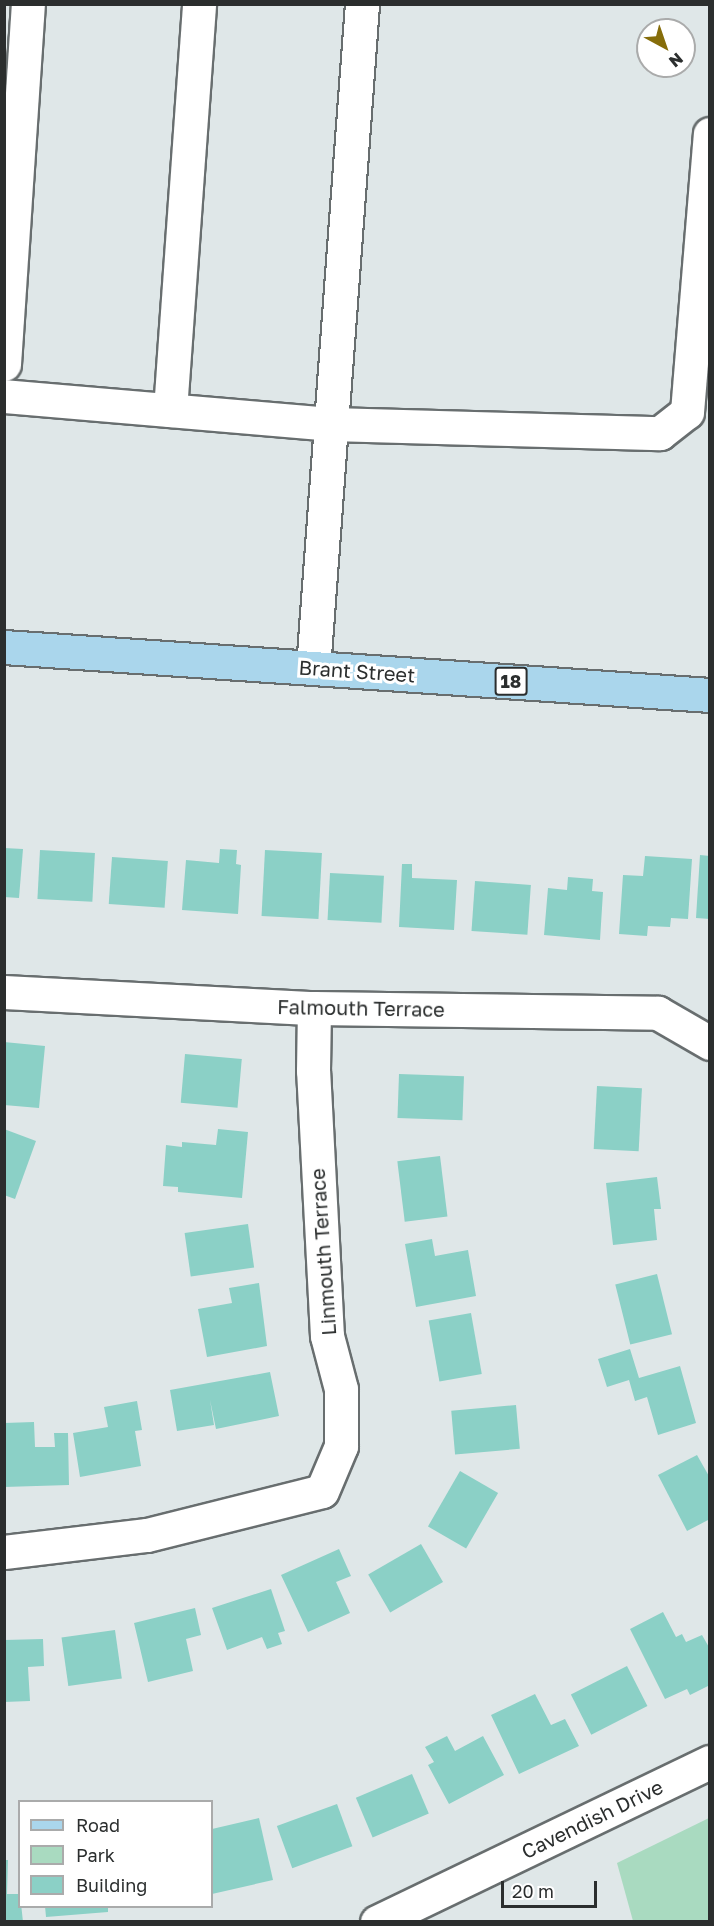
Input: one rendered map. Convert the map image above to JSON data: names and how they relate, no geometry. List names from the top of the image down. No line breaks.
{"streets":{"main road":["Brant Street","18"],"street":["Falmouth Terrace","Linmouth Terrace","Cavendish Drive"]},"crossings":[["Falmouth Terrace","Linmouth Terrace"]],"legend":["Road","Park","Building"],"scale_bar":"20 m","north":"bottom right"}
